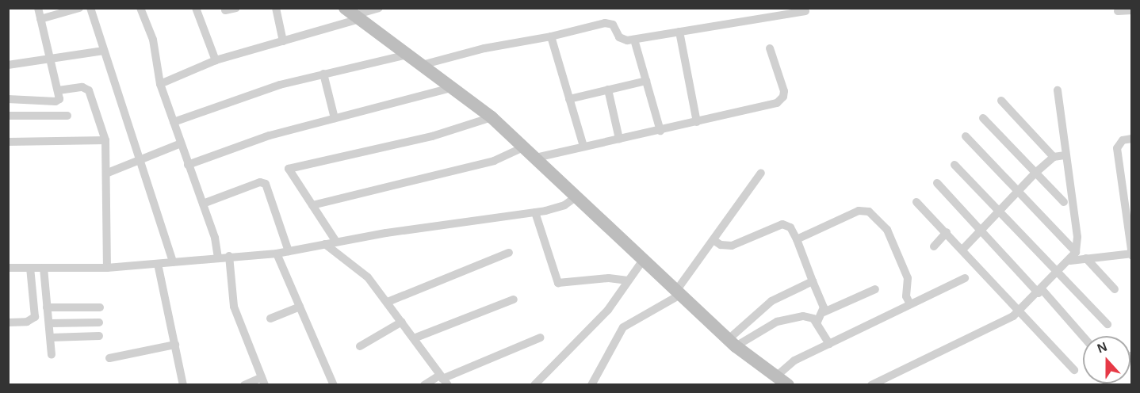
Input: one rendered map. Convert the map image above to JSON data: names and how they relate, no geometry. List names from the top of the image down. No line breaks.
{"north":"top"}
